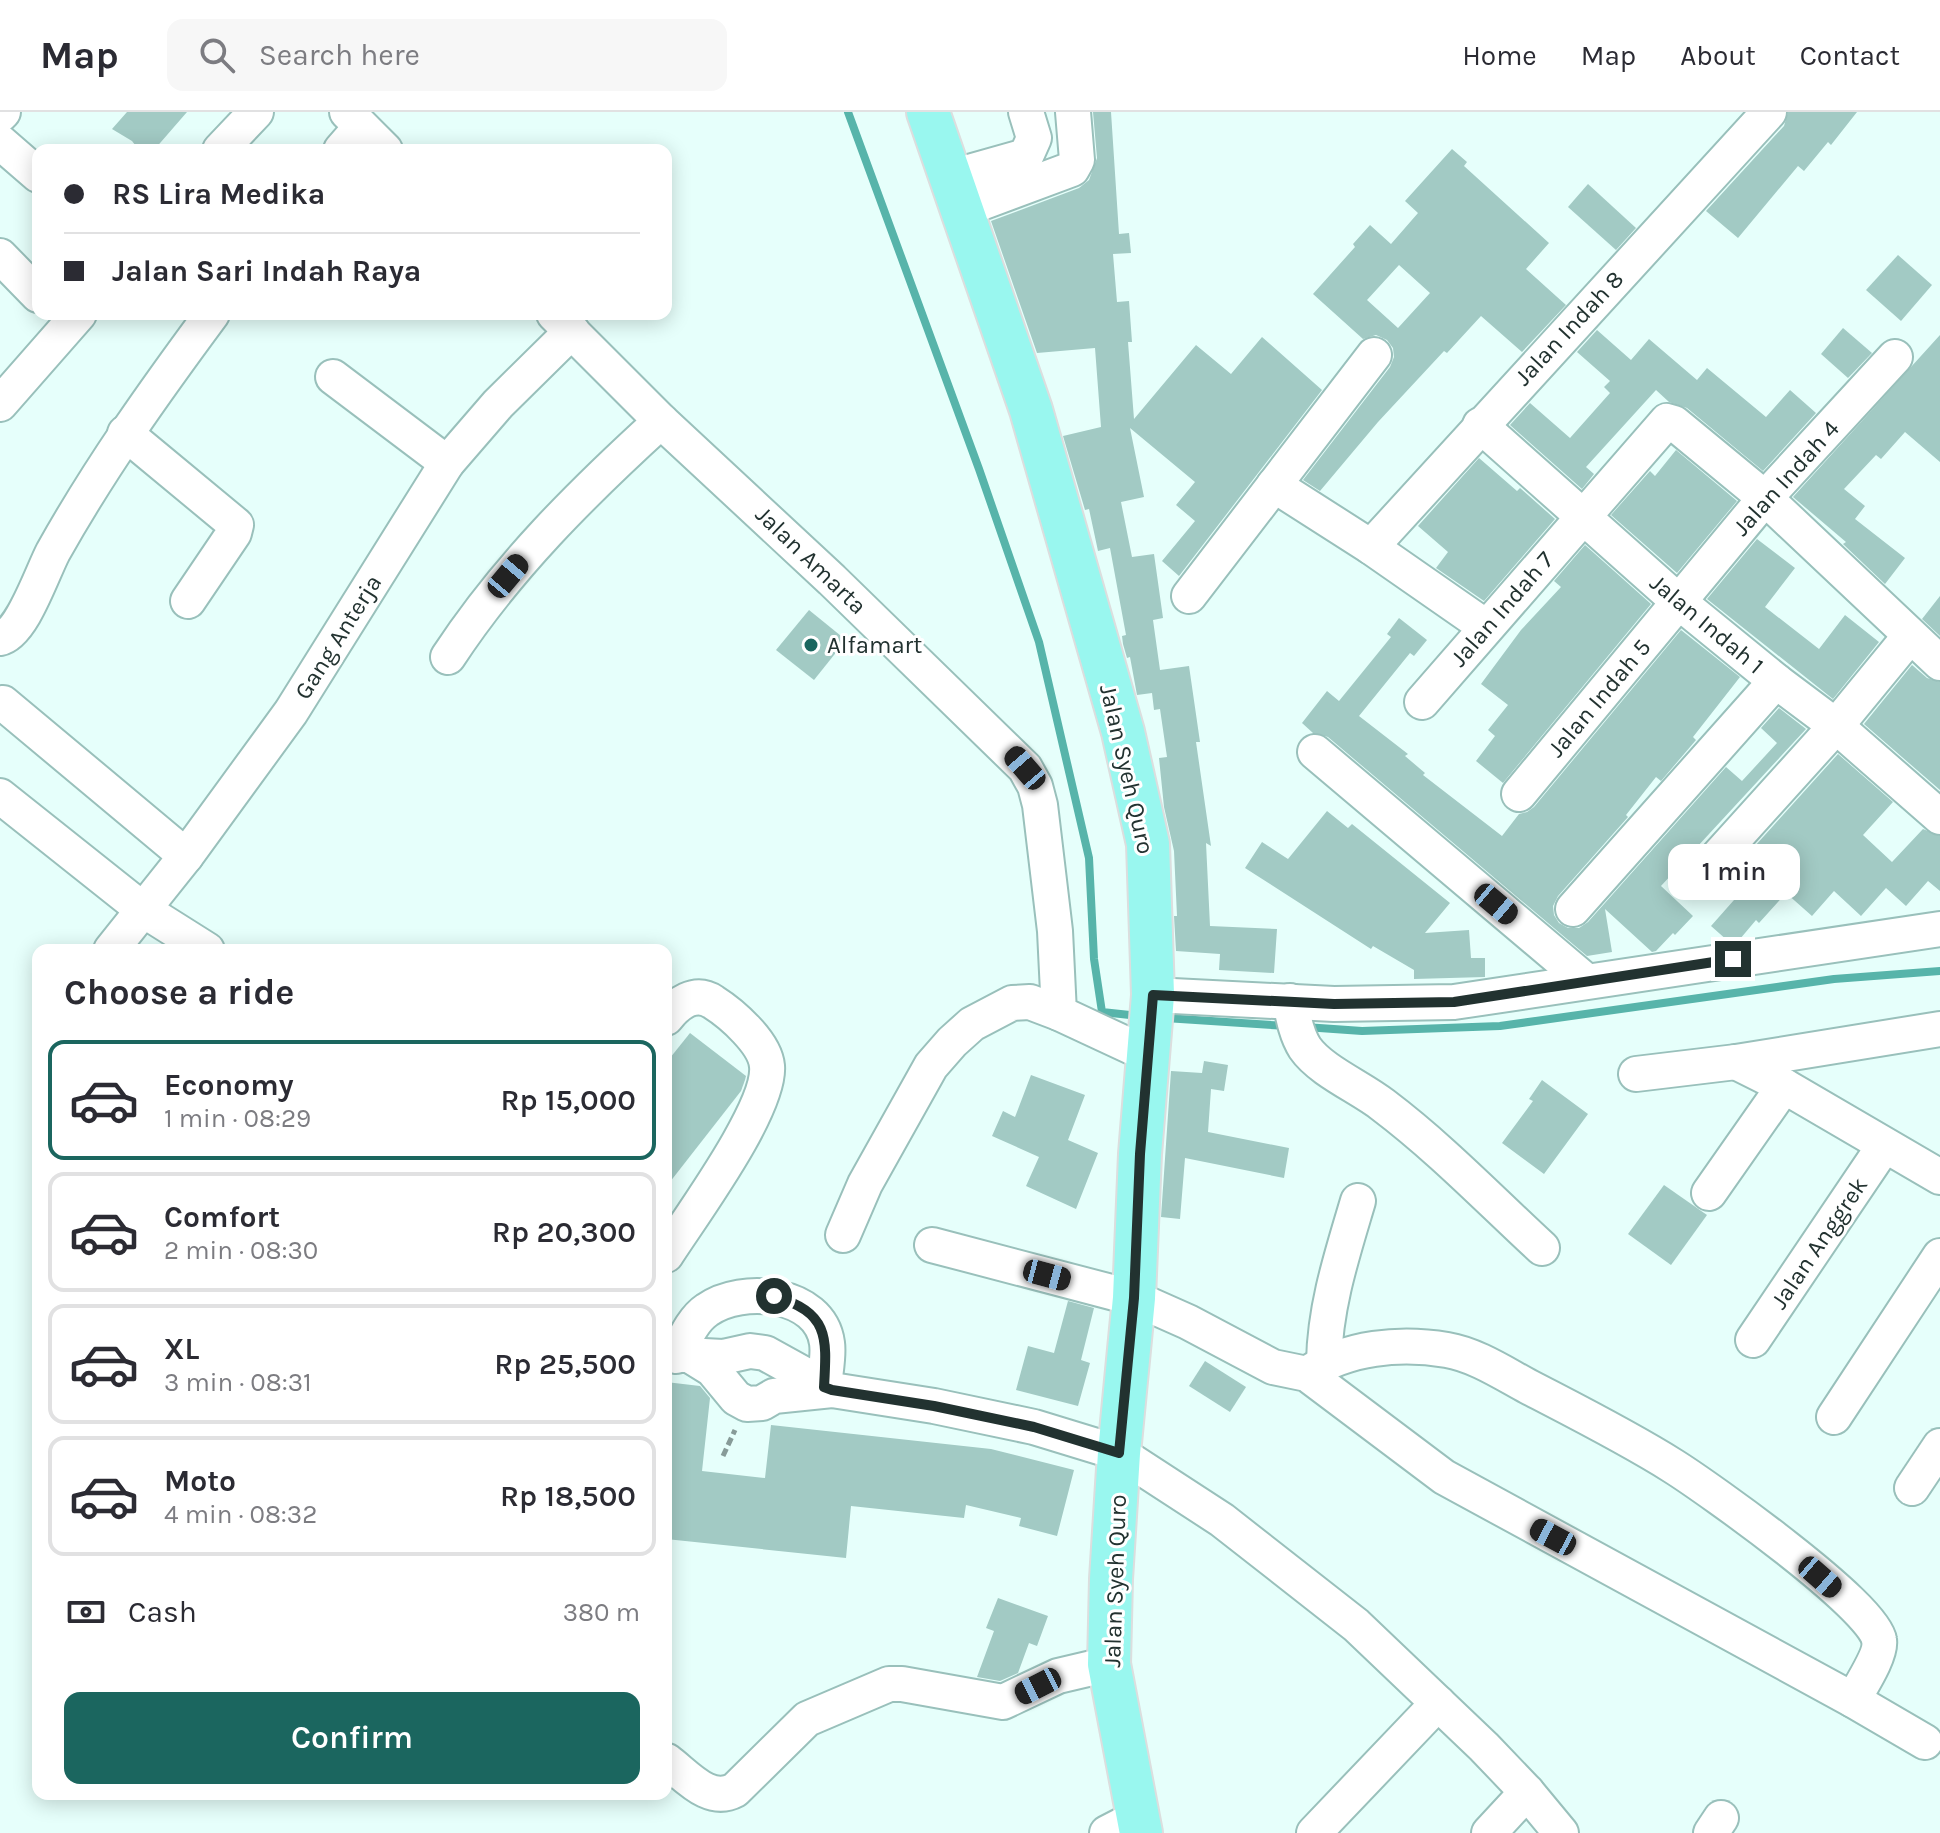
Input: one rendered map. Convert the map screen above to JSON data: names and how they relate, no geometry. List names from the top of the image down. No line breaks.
{"streets":{"main road":["Jalan Syeh Quro"],"street":["Jalan Indah 8","Jalan Indah 4","Jalan Amarta","Jalan Indah 7","Jalan Indah 1","Gang Anterja","Jalan Indah 5","Jalan Anggrek"]},"crossings":[["Jalan Indah 8","Jalan Indah 1"],["Jalan Indah 4","Jalan Indah 7"],["Jalan Indah 4","Jalan Indah 1"],["Jalan Indah 4","Jalan Indah 5"],["Jalan Amarta","Gang Anterja"],["Jalan Indah 7","Jalan Indah 1"],["Jalan Indah 1","Jalan Indah 5"]],"places":["Alfamart"],"page":{"header":"Map","search":"Search here","nav":["Home","Map","About","Contact"],"banner":["RS Lira Medika","Jalan Sari Indah Raya"],"bubble":"1 min","heading":"Choose a ride","list":[{"name":"Economy","note":"1 min · 08:29","value":"Rp 15,000"},{"name":"Comfort","note":"2 min · 08:30","value":"Rp 20,300"},{"name":"XL","note":"3 min · 08:31","value":"Rp 25,500"},{"name":"Moto","note":"4 min · 08:32","value":"Rp 18,500"}],"pay":["Cash","380 m"],"buttons":"Confirm"}}
